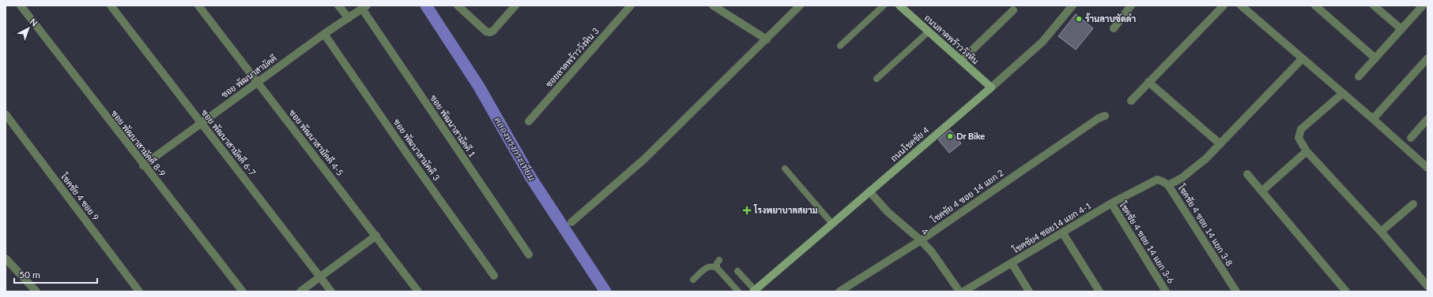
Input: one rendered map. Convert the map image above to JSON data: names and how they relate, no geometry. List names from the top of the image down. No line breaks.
{"streets":{"main road":["ถนนลาดพร้าววังหิน","ถนนโชคชัย 4"],"street":["ซอยลาดพร้าววังหิน 3","ซอย พัฒนาสามัคคี","ซอย พัฒนาสามัคคี 1","ซอย พัฒนาสามัคคี 6-7","ซอย พัฒนาสามัคคี 4-5","ซอย พัฒนาสามัคคี 8-9","ซอย พัฒนาสามัคคี 3","โชคชัย 4 ซอย 14 แยก 2","โชคชัย 4 ซอย 9","โชคชัย 4 ซอย 14 แยก 3-8","โชคชัย4 ซอย14 แยก 4-1","4","โชคชัย 4 ซอย 14 แยก 3-6"]},"crossings":[["ถนนลาดพร้าววังหิน","ถนนโชคชัย 4"],["ซอย พัฒนาสามัคคี","ซอย พัฒนาสามัคคี 1"],["ซอย พัฒนาสามัคคี","ซอย พัฒนาสามัคคี 6-7"],["ซอย พัฒนาสามัคคี","ซอย พัฒนาสามัคคี 4-5"],["ซอย พัฒนาสามัคคี","ซอย พัฒนาสามัคคี 8-9"],["ซอย พัฒนาสามัคคี","ซอย พัฒนาสามัคคี 3"],["ถนนโชคชัย 4","4"],["โชคชัย 4 ซอย 14 แยก 2","4"],["โชคชัย 4 ซอย 14 แยก 3-8","โชคชัย4 ซอย14 แยก 4-1"],["โชคชัย4 ซอย14 แยก 4-1","โชคชัย 4 ซอย 14 แยก 3-6"]],"water":["คลองทรงกระเทียม"],"places":{"other":["ร้านลาบซัดดำ","Dr Bike"],"health":["โรงพยาบาลสยาม"]},"scale_bar":"50 m","north":"top right"}
